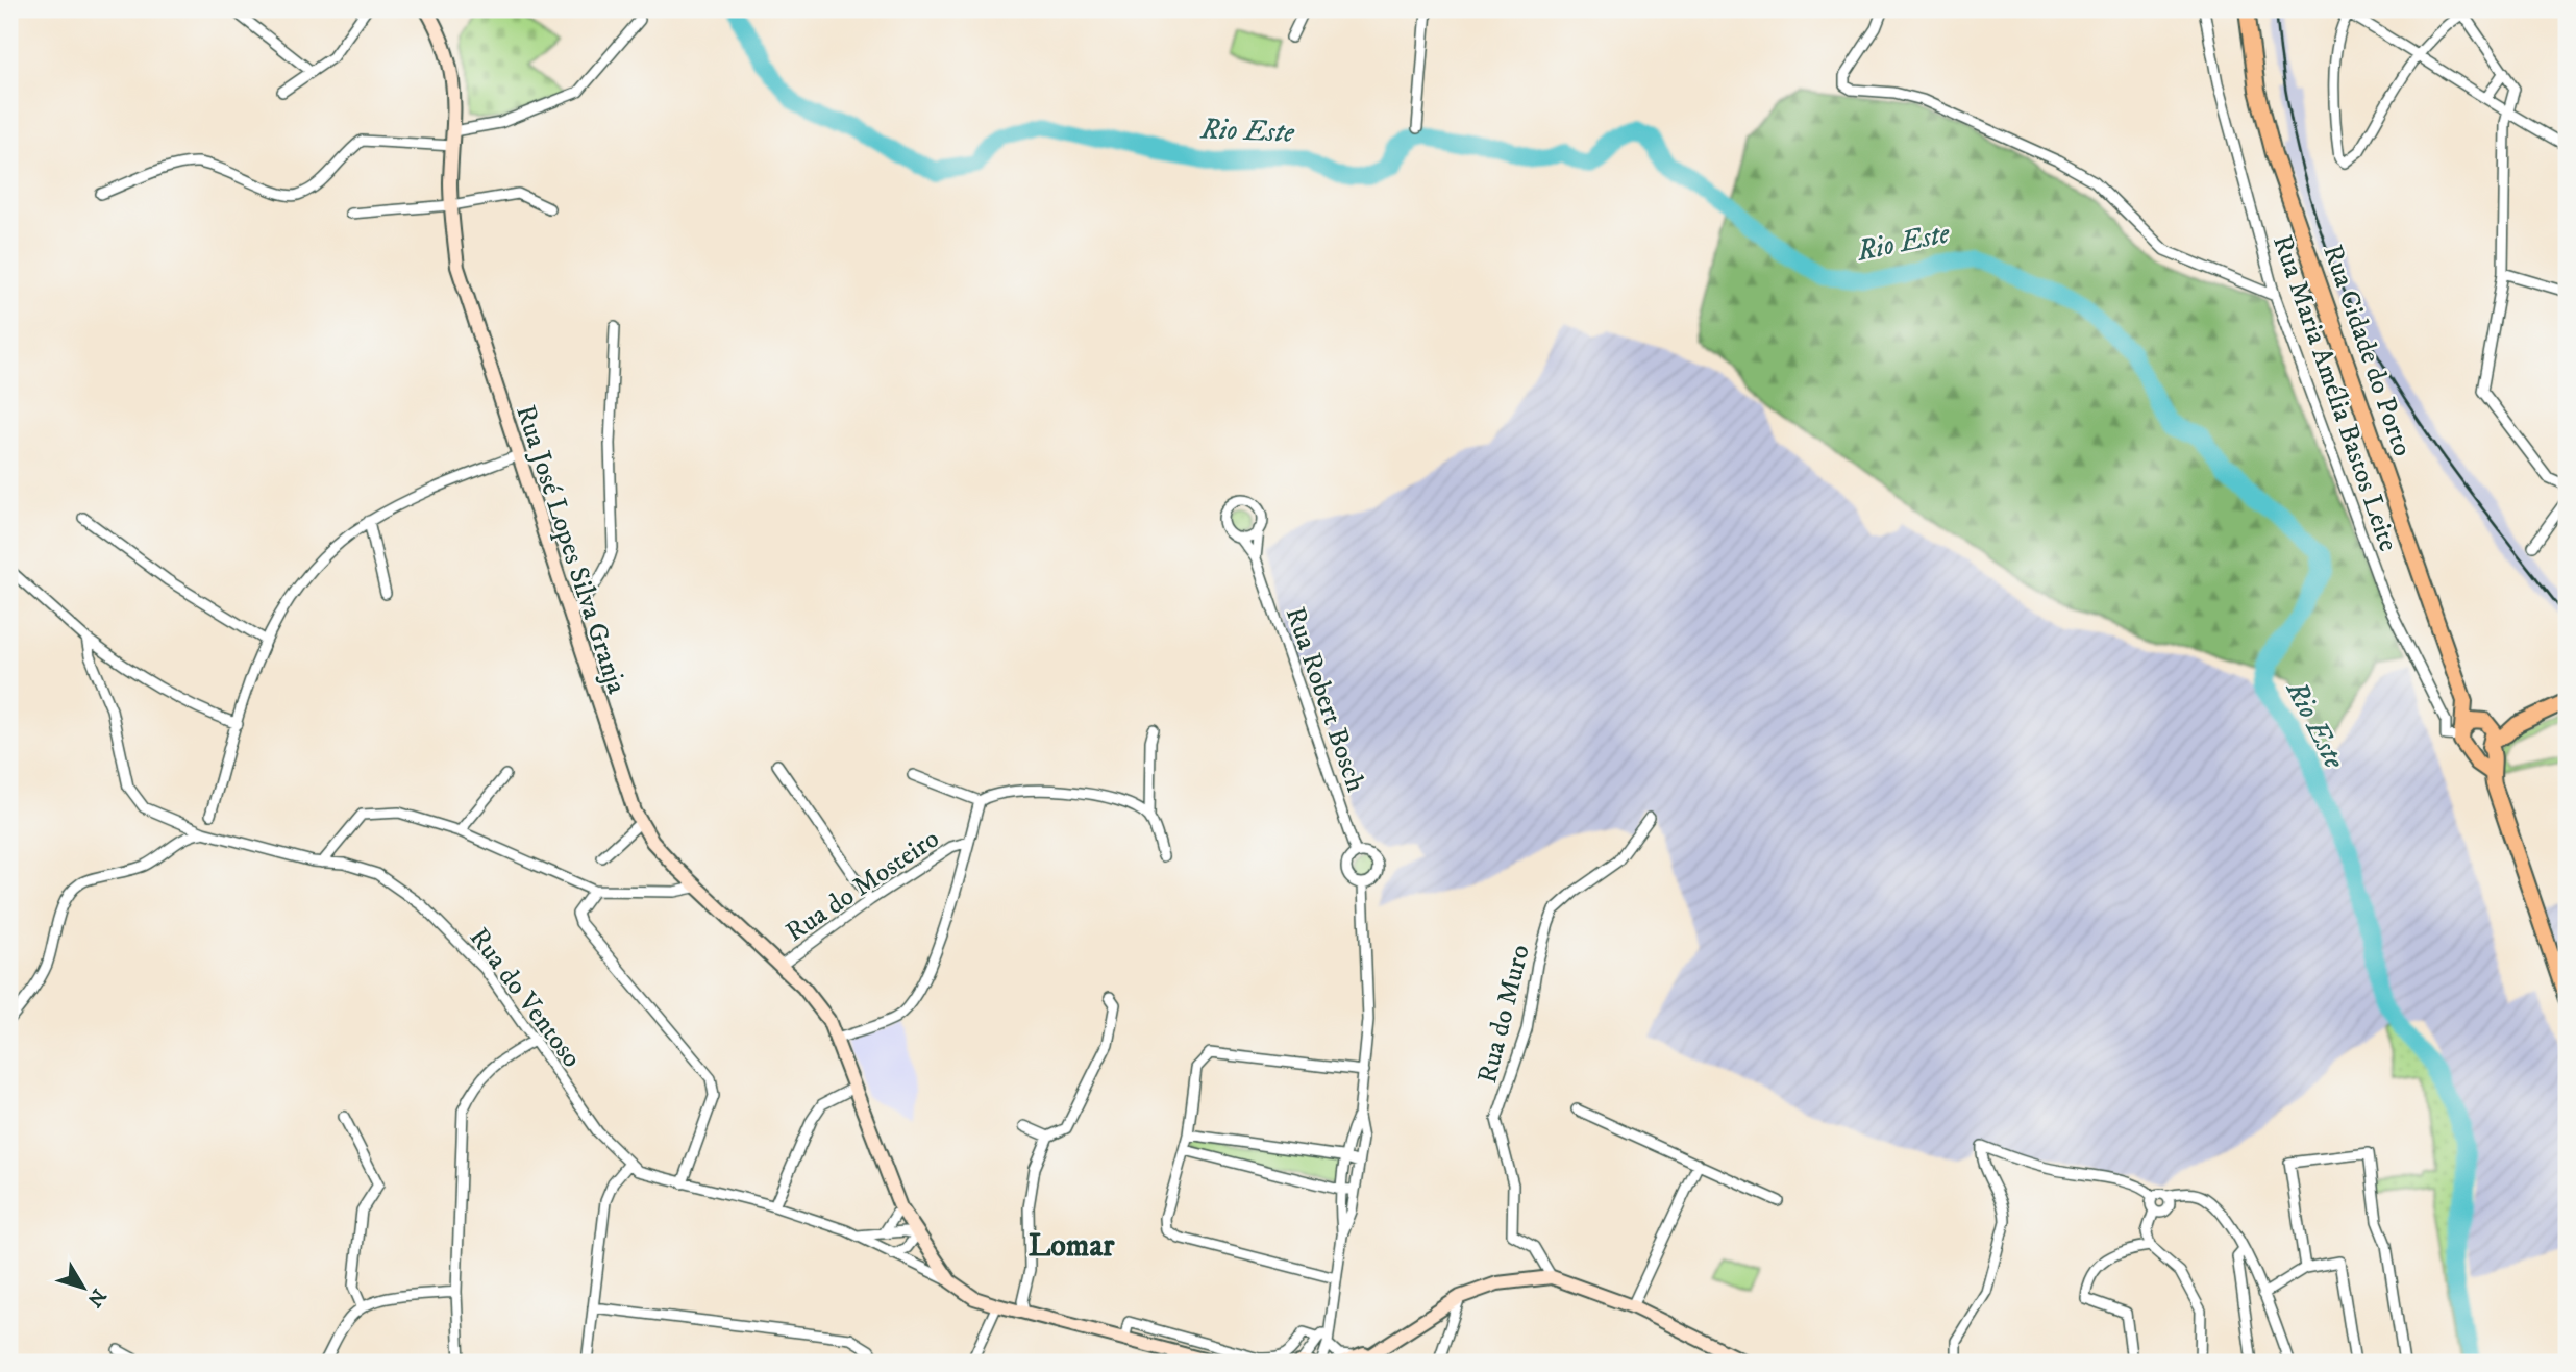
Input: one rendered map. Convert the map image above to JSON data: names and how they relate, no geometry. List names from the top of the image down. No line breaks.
{"streets":{"main road":["Rua Cidade do Porto","Rua José Lopes Silva Granja"],"street":["Rua Maria Amélia Bastos Leite","Rua Robert Bosch","Rua do Mosteiro","Rua do Ventoso","Rua do Muro"]},"crossings":[["Rua Cidade do Porto","Rua Maria Amélia Bastos Leite"],["Rua José Lopes Silva Granja","Rua do Mosteiro"]],"districts":["Lomar"],"water":["Rio Este"],"north":"bottom right"}
